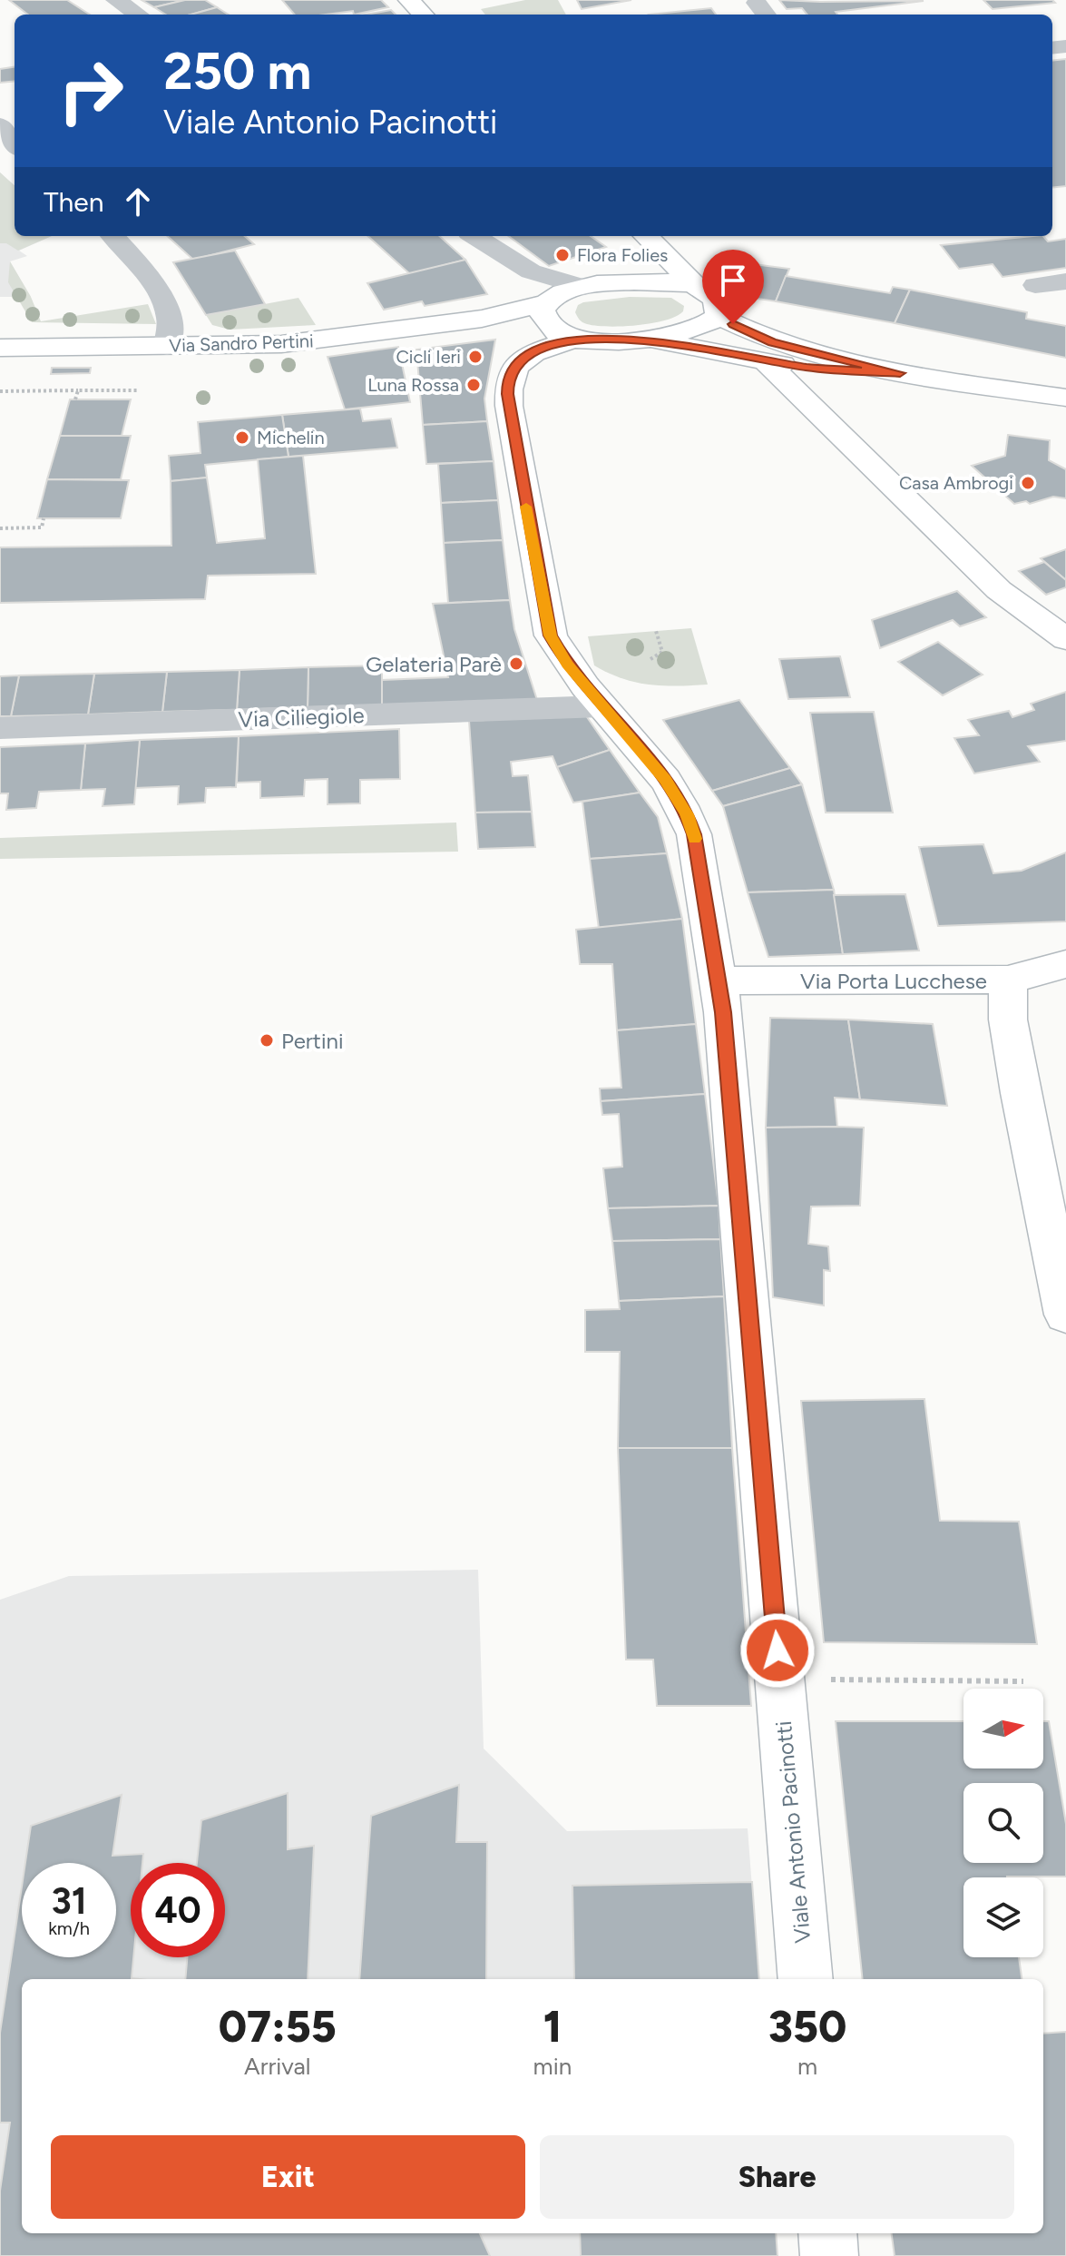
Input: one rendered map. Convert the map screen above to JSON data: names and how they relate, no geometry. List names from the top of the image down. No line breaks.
{"streets":{"street":["Via Sandro Pertini","Via Ciliegiole","Via Porta Lucchese","Viale Antonio Pacinotti"]},"crossings":[["Via Sandro Pertini","Viale Antonio Pacinotti"],["Via Ciliegiole","Viale Antonio Pacinotti"],["Via Porta Lucchese","Viale Antonio Pacinotti"]],"places":["Flora Folies","Cicli Ieri","Luna Rossa","Michelin","Casa Ambrogi","Gelateria Parè","Pertini"],"north":"right","page":{"turn":["250 m","Viale Antonio Pacinotti"],"then":"Then","speed":"31 km/h","limit":"40","eta":["07:55","Arrival","1","min","350","m"],"buttons":["Exit","Share"]}}
